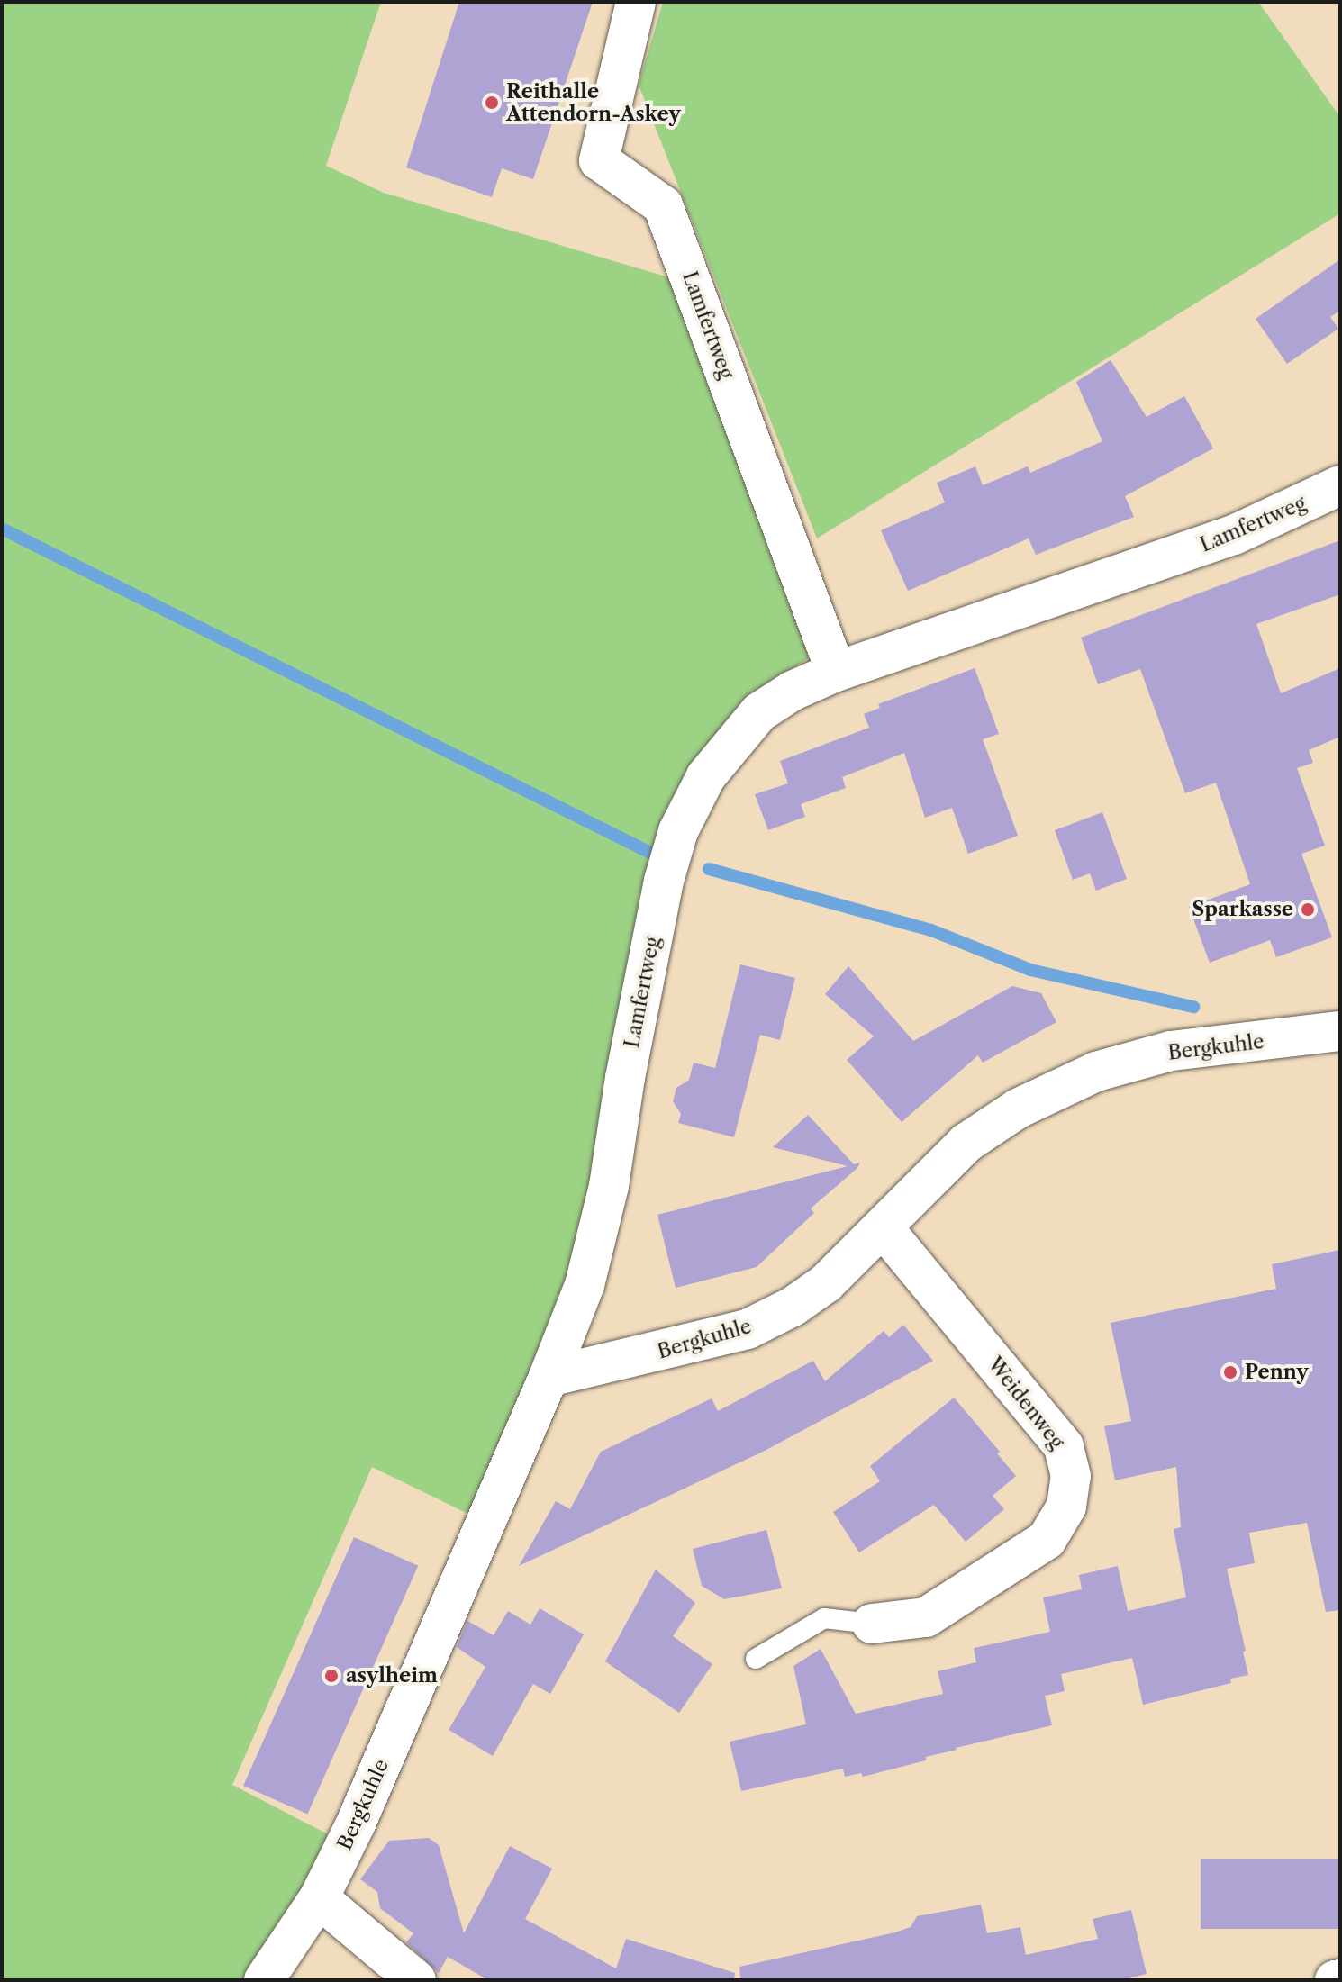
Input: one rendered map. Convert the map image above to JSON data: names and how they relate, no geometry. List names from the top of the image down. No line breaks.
{"streets":{"street":["Lamfertweg","Bergkuhle","Weidenweg"]},"crossings":[["Lamfertweg","Bergkuhle"],["Bergkuhle","Weidenweg"]],"places":["Reithalle Attendorn-Askey","Sparkasse","Penny","asylheim"]}
